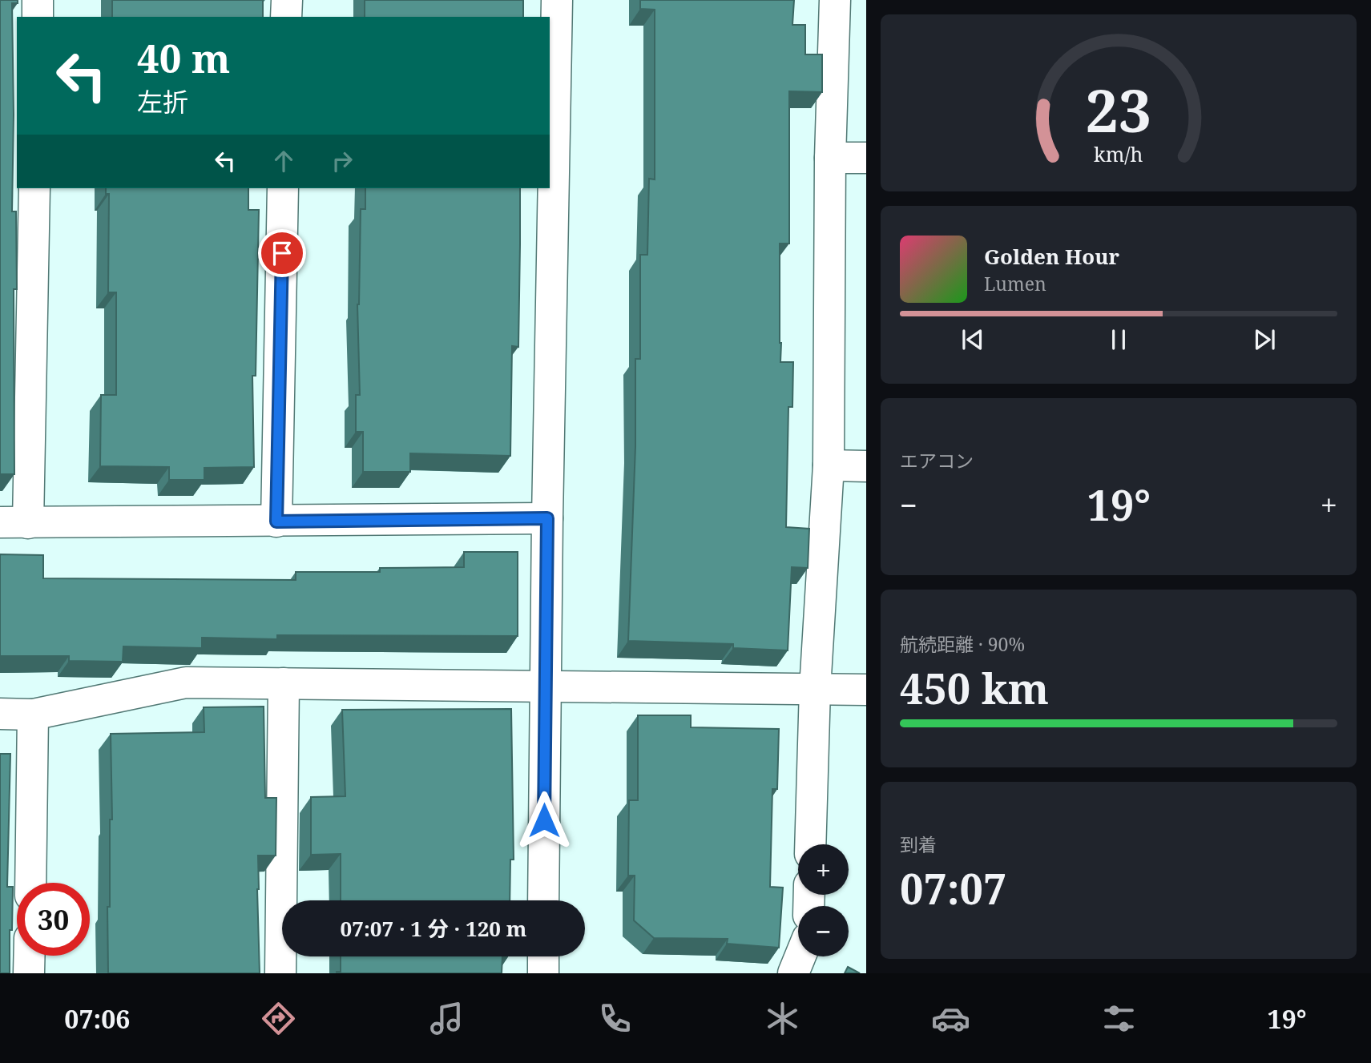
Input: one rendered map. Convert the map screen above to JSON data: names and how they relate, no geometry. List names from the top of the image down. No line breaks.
{"page":{"turn":["40 m","左折"],"song":["Golden Hour","Lumen"],"tile":["エアコン",["航続距離 · 90%","450 km"],["到着","07:07"]],"heat":["−","19°","+"],"map_buttons":["+","−"],"limit":"30","trip":"07:07 · 1 分 · 120 m","tabs":["07:06","19°"],"gauge":["23","km/h"]}}
